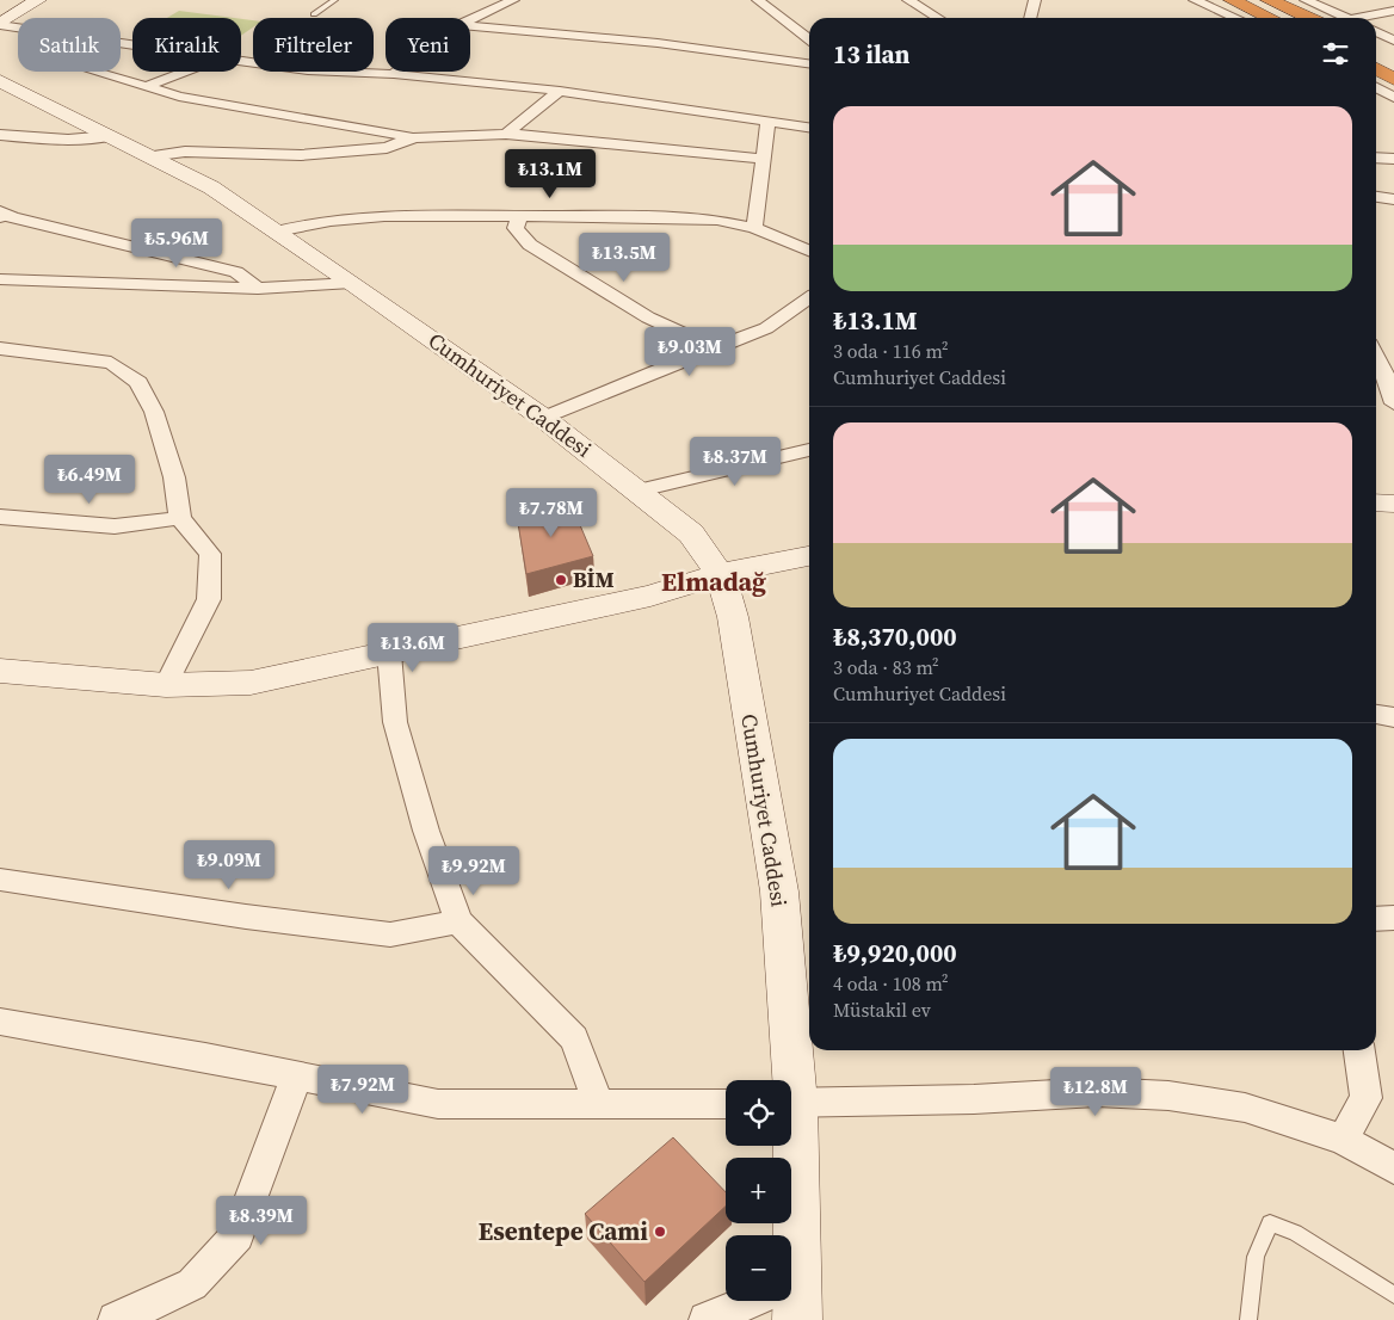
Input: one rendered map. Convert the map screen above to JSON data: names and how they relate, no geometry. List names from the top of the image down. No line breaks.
{"streets":{"street":["Cumhuriyet Caddesi"]},"districts":["Elmadağ"],"places":["BİM","Esentepe Cami"],"page":{"chip":["Satılık","Kiralık","Filtreler","Yeni"],"heading":"13 ilan","list":[{"name":"₺13.1M","note":"3 oda · 116 m² · Cumhuriyet Caddesi"},{"name":"₺8,370,000","note":"3 oda · 83 m² · Cumhuriyet Caddesi"},{"name":"₺9,920,000","note":"4 oda · 108 m² · Müstakil ev"}],"price":["₺13.1M","₺5.96M","₺13.5M","₺9.03M","₺8.37M","₺6.49M","₺7.78M","₺13.6M","₺9.09M","₺9.92M","₺7.92M","₺12.8M","₺8.39M"],"map_buttons":["+","−"]}}
